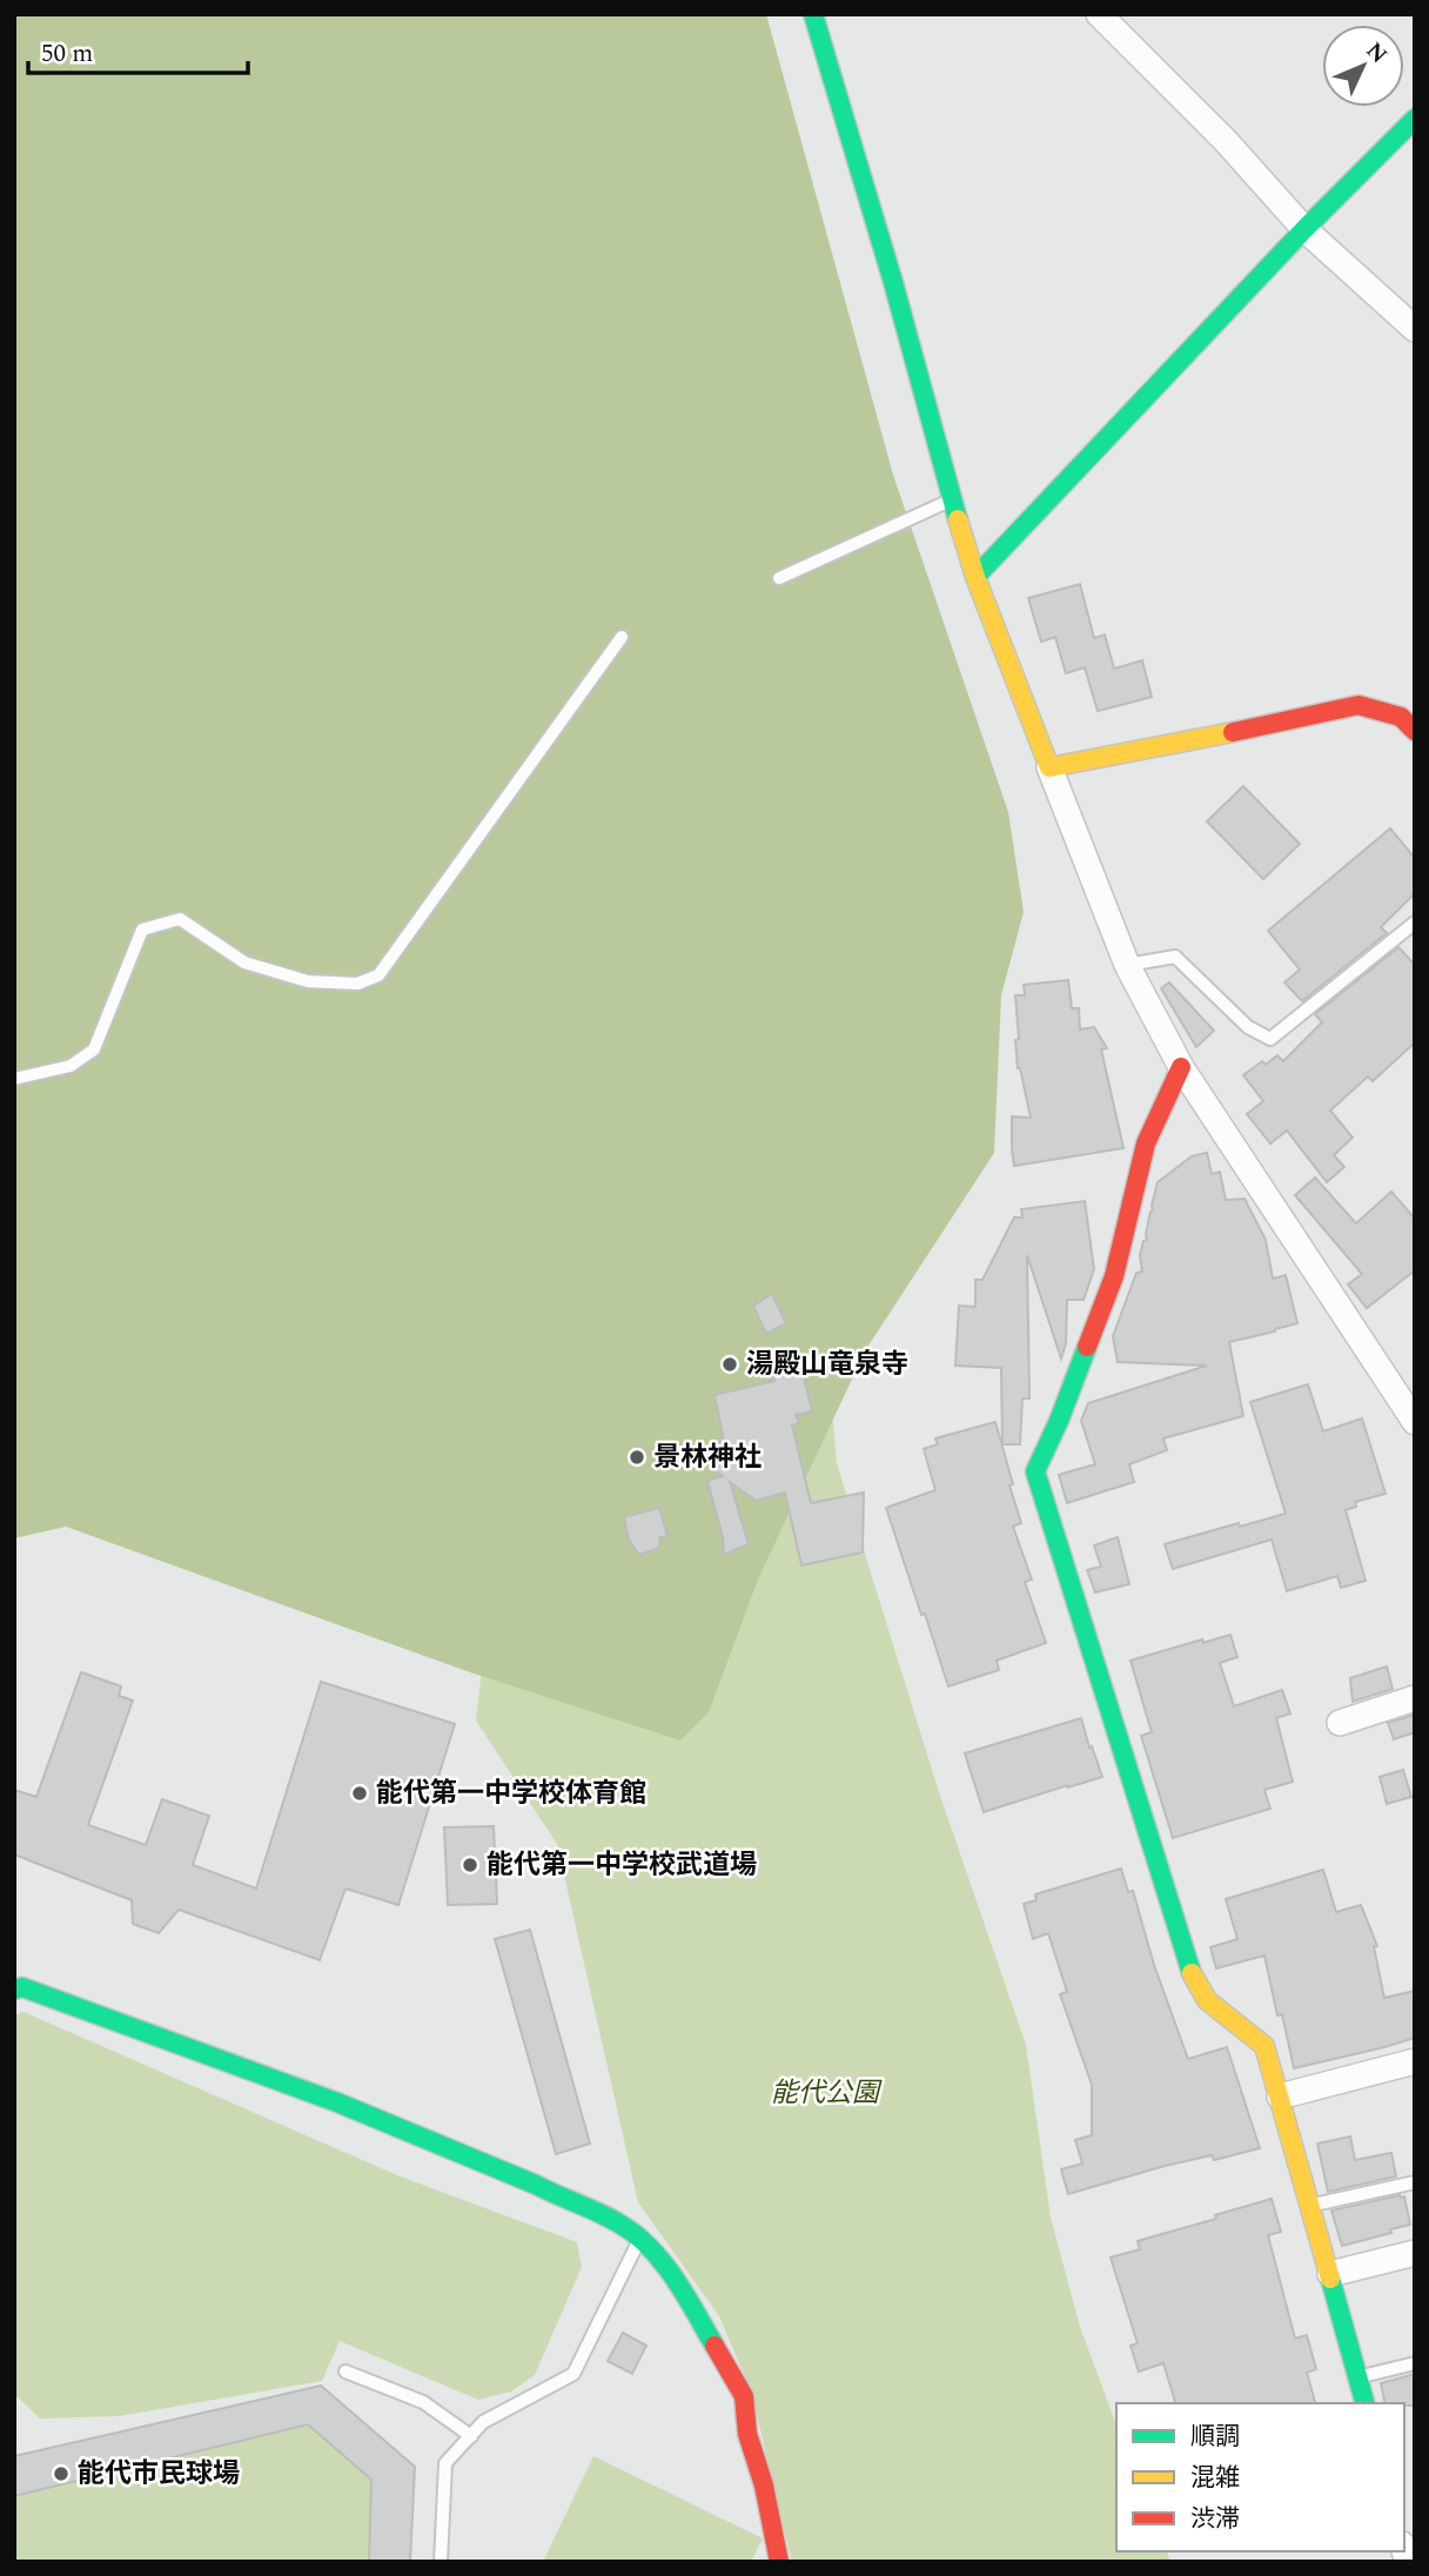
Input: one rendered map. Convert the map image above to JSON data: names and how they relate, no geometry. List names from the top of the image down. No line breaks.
{"parks":["能代公園"],"places":["湯殿山竜泉寺","景林神社","能代第一中学校体育館","能代第一中学校武道場","能代市民球場"],"legend":["順調","混雑","渋滞"],"scale_bar":"50 m","north":"top right"}
